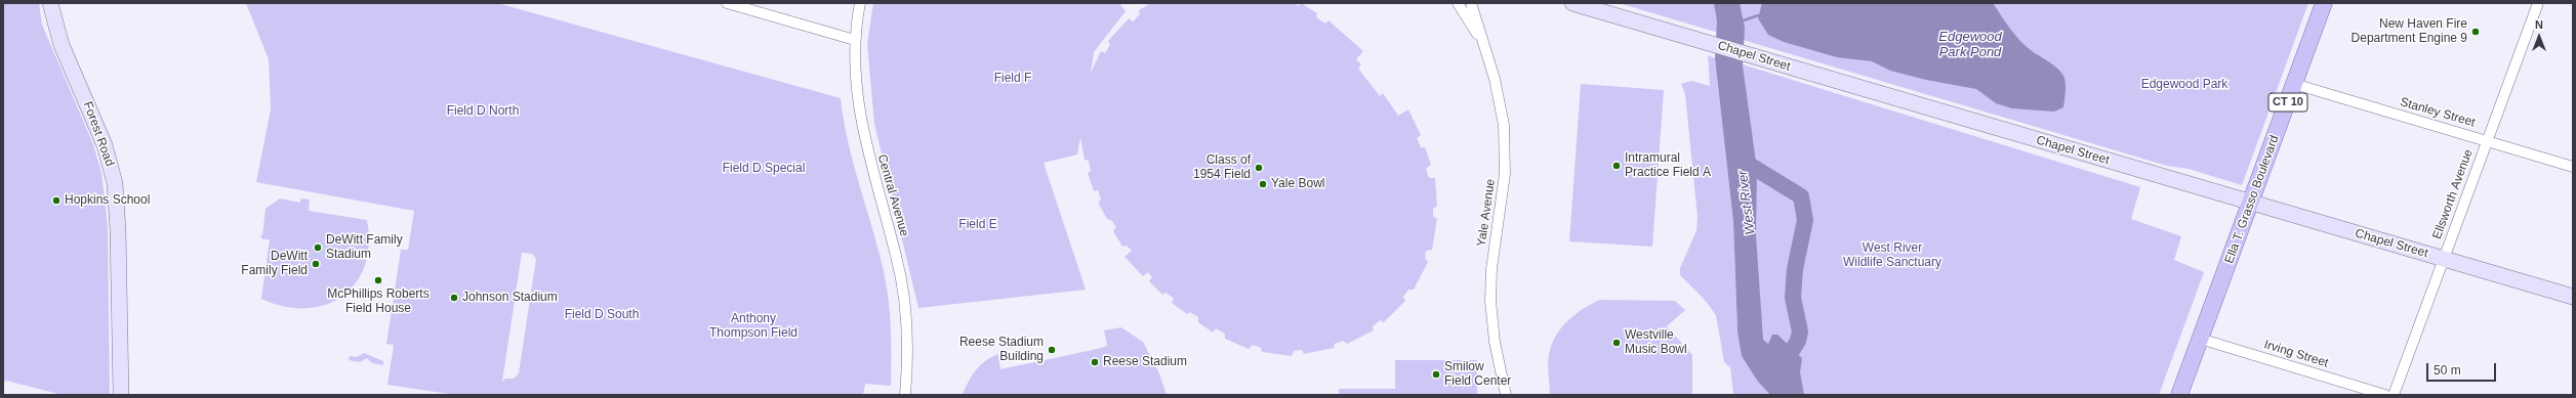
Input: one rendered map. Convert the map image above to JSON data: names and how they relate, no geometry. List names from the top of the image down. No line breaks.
{"streets":{"main road":["CT 10","Ella T. Grasso Boulevard"],"street":["Chapel Street","Stanley Street","Forest Road","Ellsworth Avenue","Central Avenue","Yale Avenue","Irving Street"]},"crossings":[["Chapel Street","Ellsworth Avenue"],["Chapel Street","Ella T. Grasso Boulevard"],["Stanley Street","Ellsworth Avenue"],["Stanley Street","Ella T. Grasso Boulevard"],["Ella T. Grasso Boulevard","Irving Street"]],"water":["Edgewood Park Pond","West River"],"parks":["Field F","Edgewood Park","Field D North","Field D Special","Field E","West River Wildlife Sanctuary","Field D South","Anthony Thompson Field"],"places":["New Haven Fire Department Engine 9","Intramural Practice Field A","Class of 1954 Field","Yale Bowl","Hopkins School","DeWitt Family Stadium","DeWitt Family Field","McPhillips Roberts Field House","Johnson Stadium","Westville Music Bowl","Reese Stadium Building","Reese Stadium","Smilow Field Center"],"scale_bar":"50 m","north":"top"}
